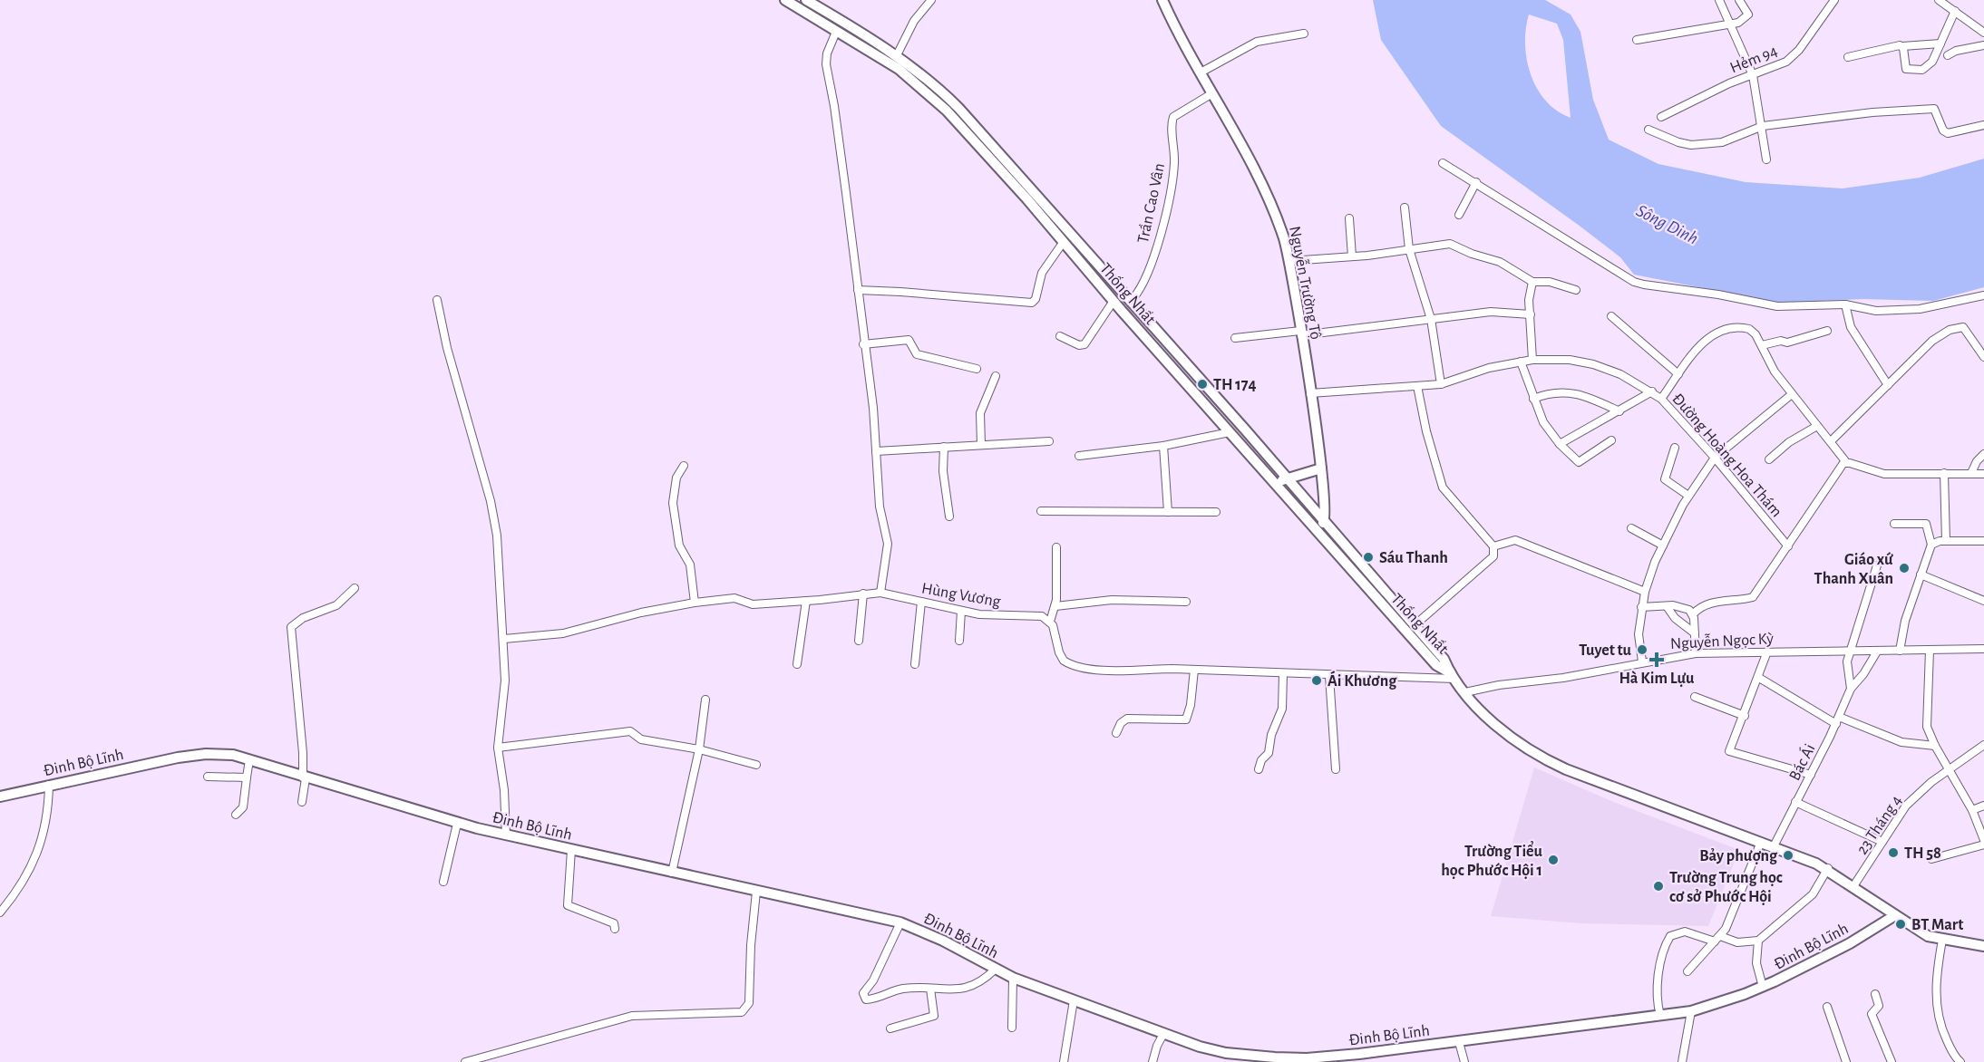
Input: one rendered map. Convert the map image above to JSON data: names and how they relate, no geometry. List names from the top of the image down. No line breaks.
{"streets":{"main road":["Nguyễn Trường Tộ","Thống Nhất","Đinh Bộ Lĩnh"],"street":["Hẻm 94","Trần Cao Vân","Đường Hoàng Hoa Thám","Hùng Vương","Nguyễn Ngọc Kỳ","Bác Ái","23 Tháng 4"]},"crossings":[["Trần Cao Vân","Nguyễn Trường Tộ"],["Trần Cao Vân","Thống Nhất"],["Nguyễn Trường Tộ","Thống Nhất"],["Nguyễn Trường Tộ","Đường Hoàng Hoa Thám"],["Nguyễn Ngọc Kỳ","Bác Ái"]],"water":["Sông Dinh"],"places":{"other":["TH 174","Sáu Thanh","Giáo xứ Thanh Xuân","Tuyet tu","Ái Khương","TH 58","Bảy phượng","Trường Tiểu học Phước Hội 1","Trường Trung học cơ sở Phước Hội","BT Mart"],"health":["Hà Kim Lựu"]}}
